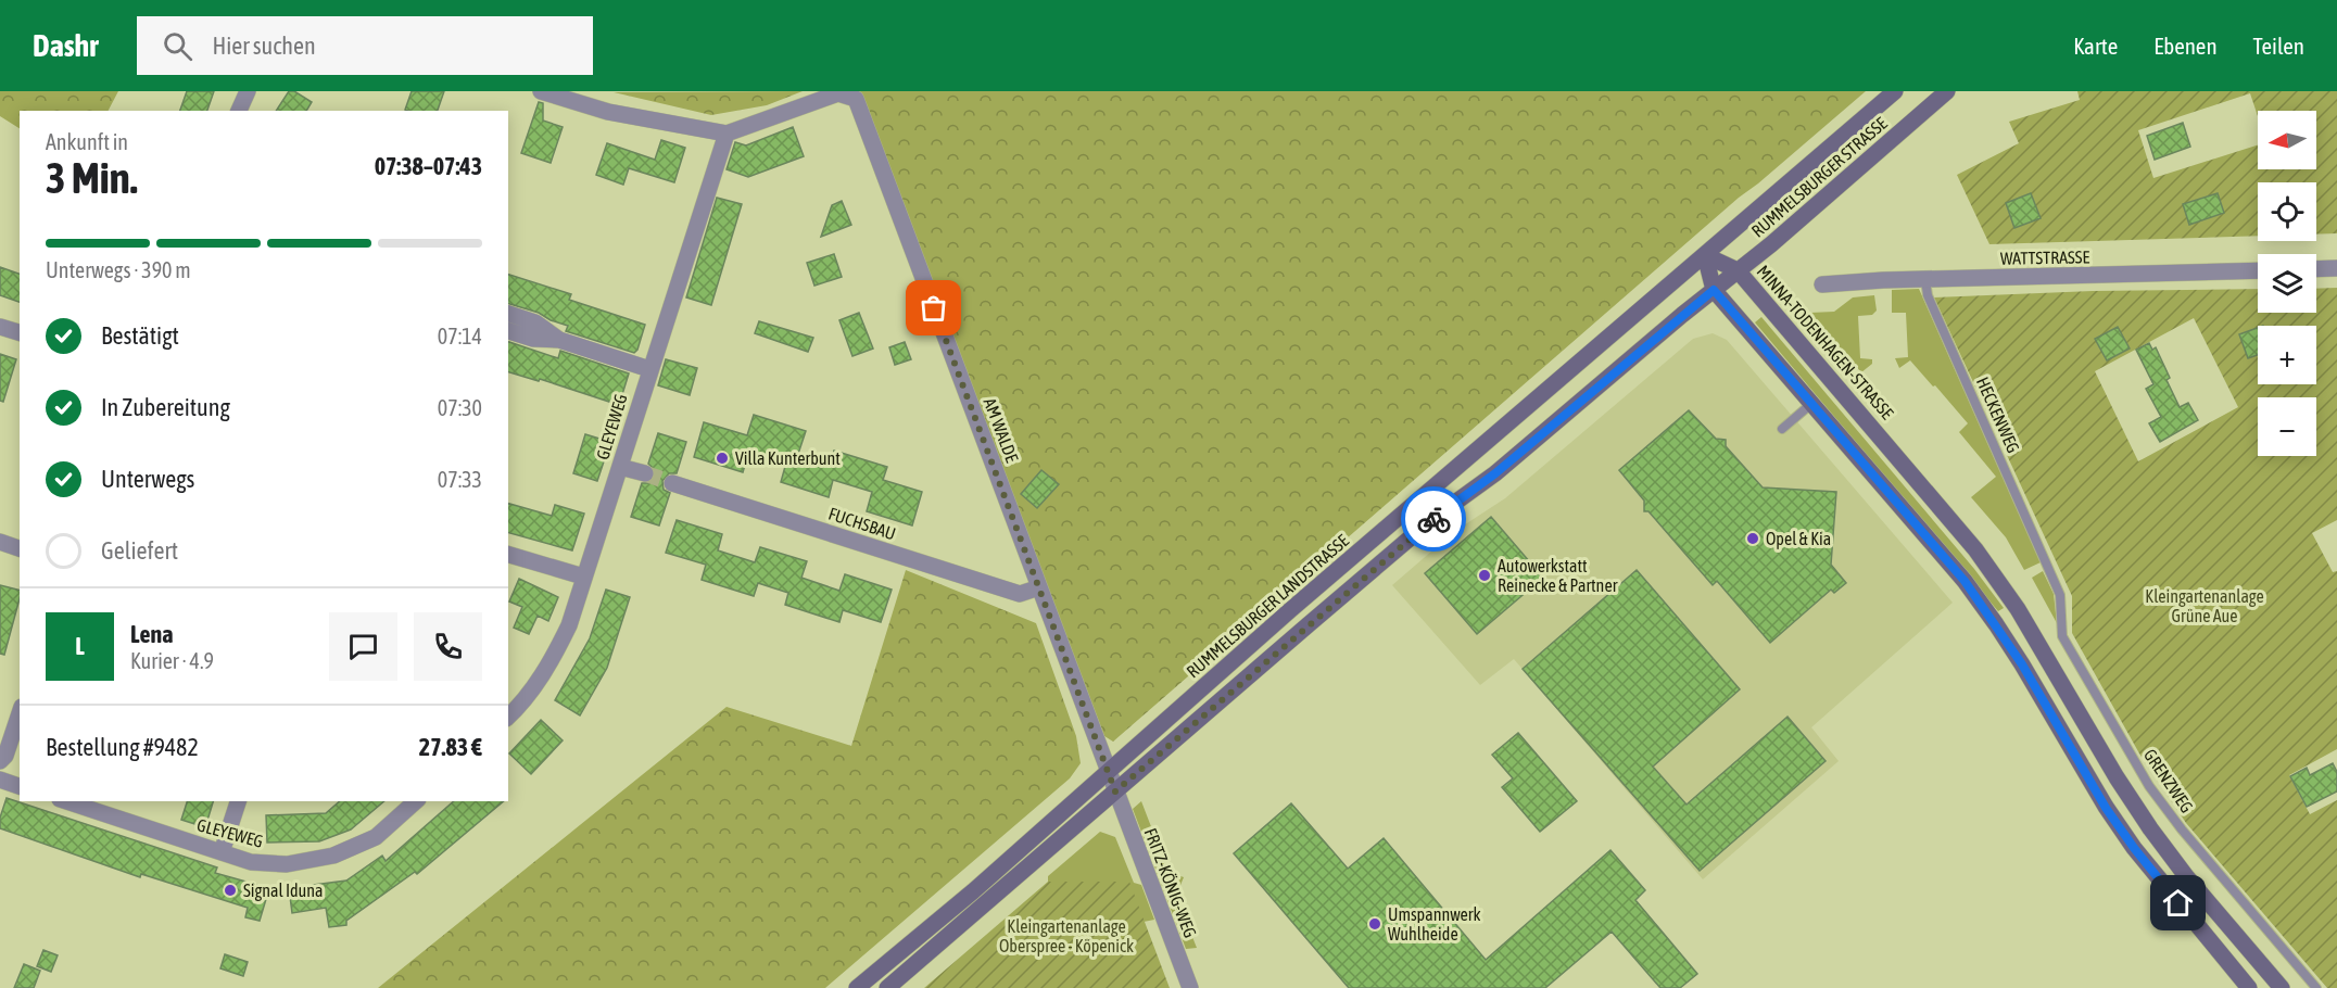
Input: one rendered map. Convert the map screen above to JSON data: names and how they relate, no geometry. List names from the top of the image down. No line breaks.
{"streets":{"main road":["RUMMELSBURGER STRASSE","MINNA-TODENHAGEN-STRASSE","RUMMELSBURGER LANDSTRASSE"],"street":["WATTSTRASSE","GLEYEWEG","AM WALDE","FUCHSBAU","FRITZ-KÖNIG-WEG"],"lane":["HECKENWEG","GRENZWEG"]},"crossings":[["RUMMELSBURGER STRASSE","MINNA-TODENHAGEN-STRASSE"],["RUMMELSBURGER STRASSE","RUMMELSBURGER LANDSTRASSE"],["WATTSTRASSE","HECKENWEG"],["MINNA-TODENHAGEN-STRASSE","RUMMELSBURGER LANDSTRASSE"],["HECKENWEG","GRENZWEG"],["GLEYEWEG","AM WALDE"],["AM WALDE","FUCHSBAU"],["AM WALDE","RUMMELSBURGER LANDSTRASSE"],["AM WALDE","FRITZ-KÖNIG-WEG"]],"parks":["Kleingartenanlage Grüne Aue","Kleingartenanlage Oberspree - Köpenick"],"places":["Villa Kunterbunt","Opel & Kia","Autowerkstatt Reinecke & Partner","Signal Iduna","Umspannwerk Wuhlheide"],"north":"left","page":{"header":"Dashr","search":"Hier suchen","nav":["Karte","Ebenen","Teilen"],"map_buttons":["+","−"],"heading":["3 Min.","Ankunft in","07:38–07:43"],"panel":["Lena","Kurier · 4.9","Bestellung #9482","27.83 €"],"bar":"Unterwegs · 390 m","list":[["Bestätigt","07:14"],["In Zubereitung","07:30"],["Unterwegs","07:33"],"Geliefert"],"round":"L"}}
